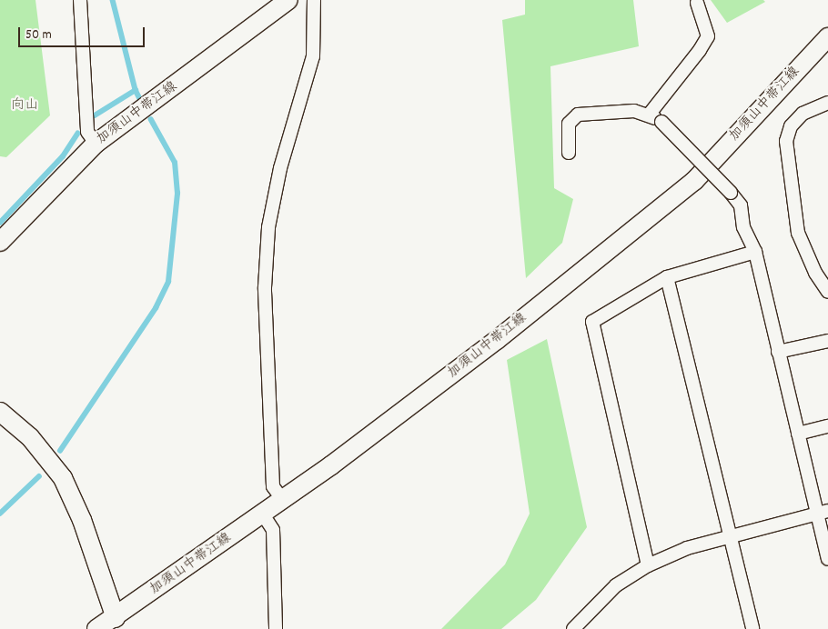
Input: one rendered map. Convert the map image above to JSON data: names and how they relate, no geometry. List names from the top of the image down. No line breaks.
{"streets":{"main road":["加須山中帯江線"]},"parks":["向山"],"scale_bar":"50 m"}
